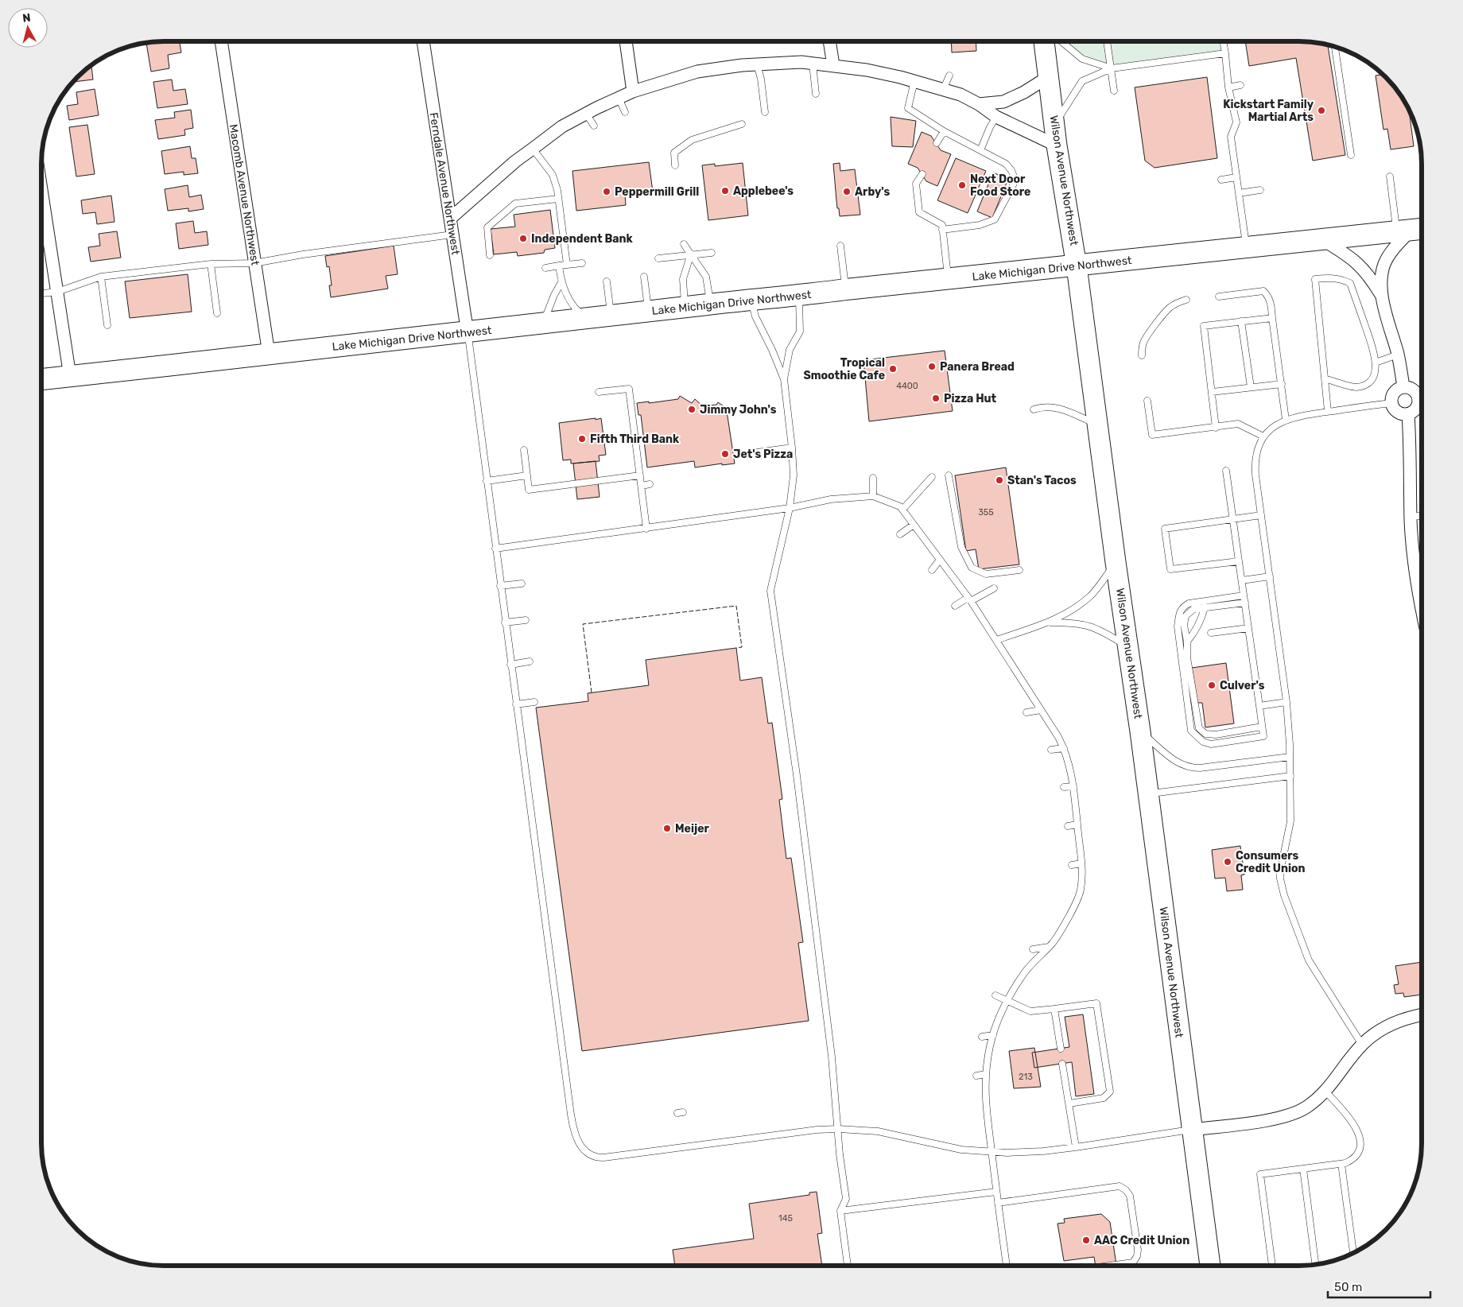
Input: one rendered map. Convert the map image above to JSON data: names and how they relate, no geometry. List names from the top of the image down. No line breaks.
{"streets":{"highway":["Lake Michigan Drive Northwest"],"main road":["Wilson Avenue Northwest"],"street":["Ferndale Avenue Northwest","Macomb Avenue Northwest"]},"crossings":[["Wilson Avenue Northwest","Lake Michigan Drive Northwest"],["Ferndale Avenue Northwest","Lake Michigan Drive Northwest"],["Macomb Avenue Northwest","Lake Michigan Drive Northwest"]],"places":["Kickstart Family Martial Arts","Next Door Food Store","Applebee's","Peppermill Grill","Arby's","Independent Bank","Panera Bread","Tropical Smoothie Cafe","Pizza Hut","Jimmy John's","Fifth Third Bank","Jet's Pizza","Stan's Tacos","Culver's","Meijer","Consumers Credit Union","AAC Credit Union"],"house_numbers":["4400","355","213","145"],"scale_bar":"50 m","north":"top"}
